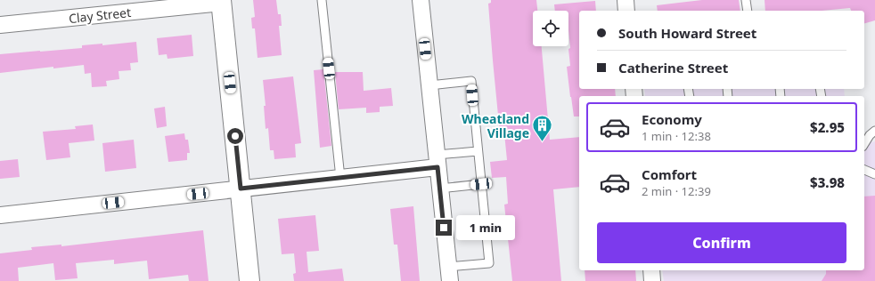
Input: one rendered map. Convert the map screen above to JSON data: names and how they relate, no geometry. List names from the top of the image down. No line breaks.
{"streets":{"street":["Clay Street"]},"places":{"building":["Wheatland Village"]},"page":{"banner":["South Howard Street","Catherine Street"],"list":[{"name":"Economy","note":"1 min · 12:38","value":"$2.95"},{"name":"Comfort","note":"2 min · 12:39","value":"$3.98"}],"bubble":"1 min","buttons":"Confirm"}}
